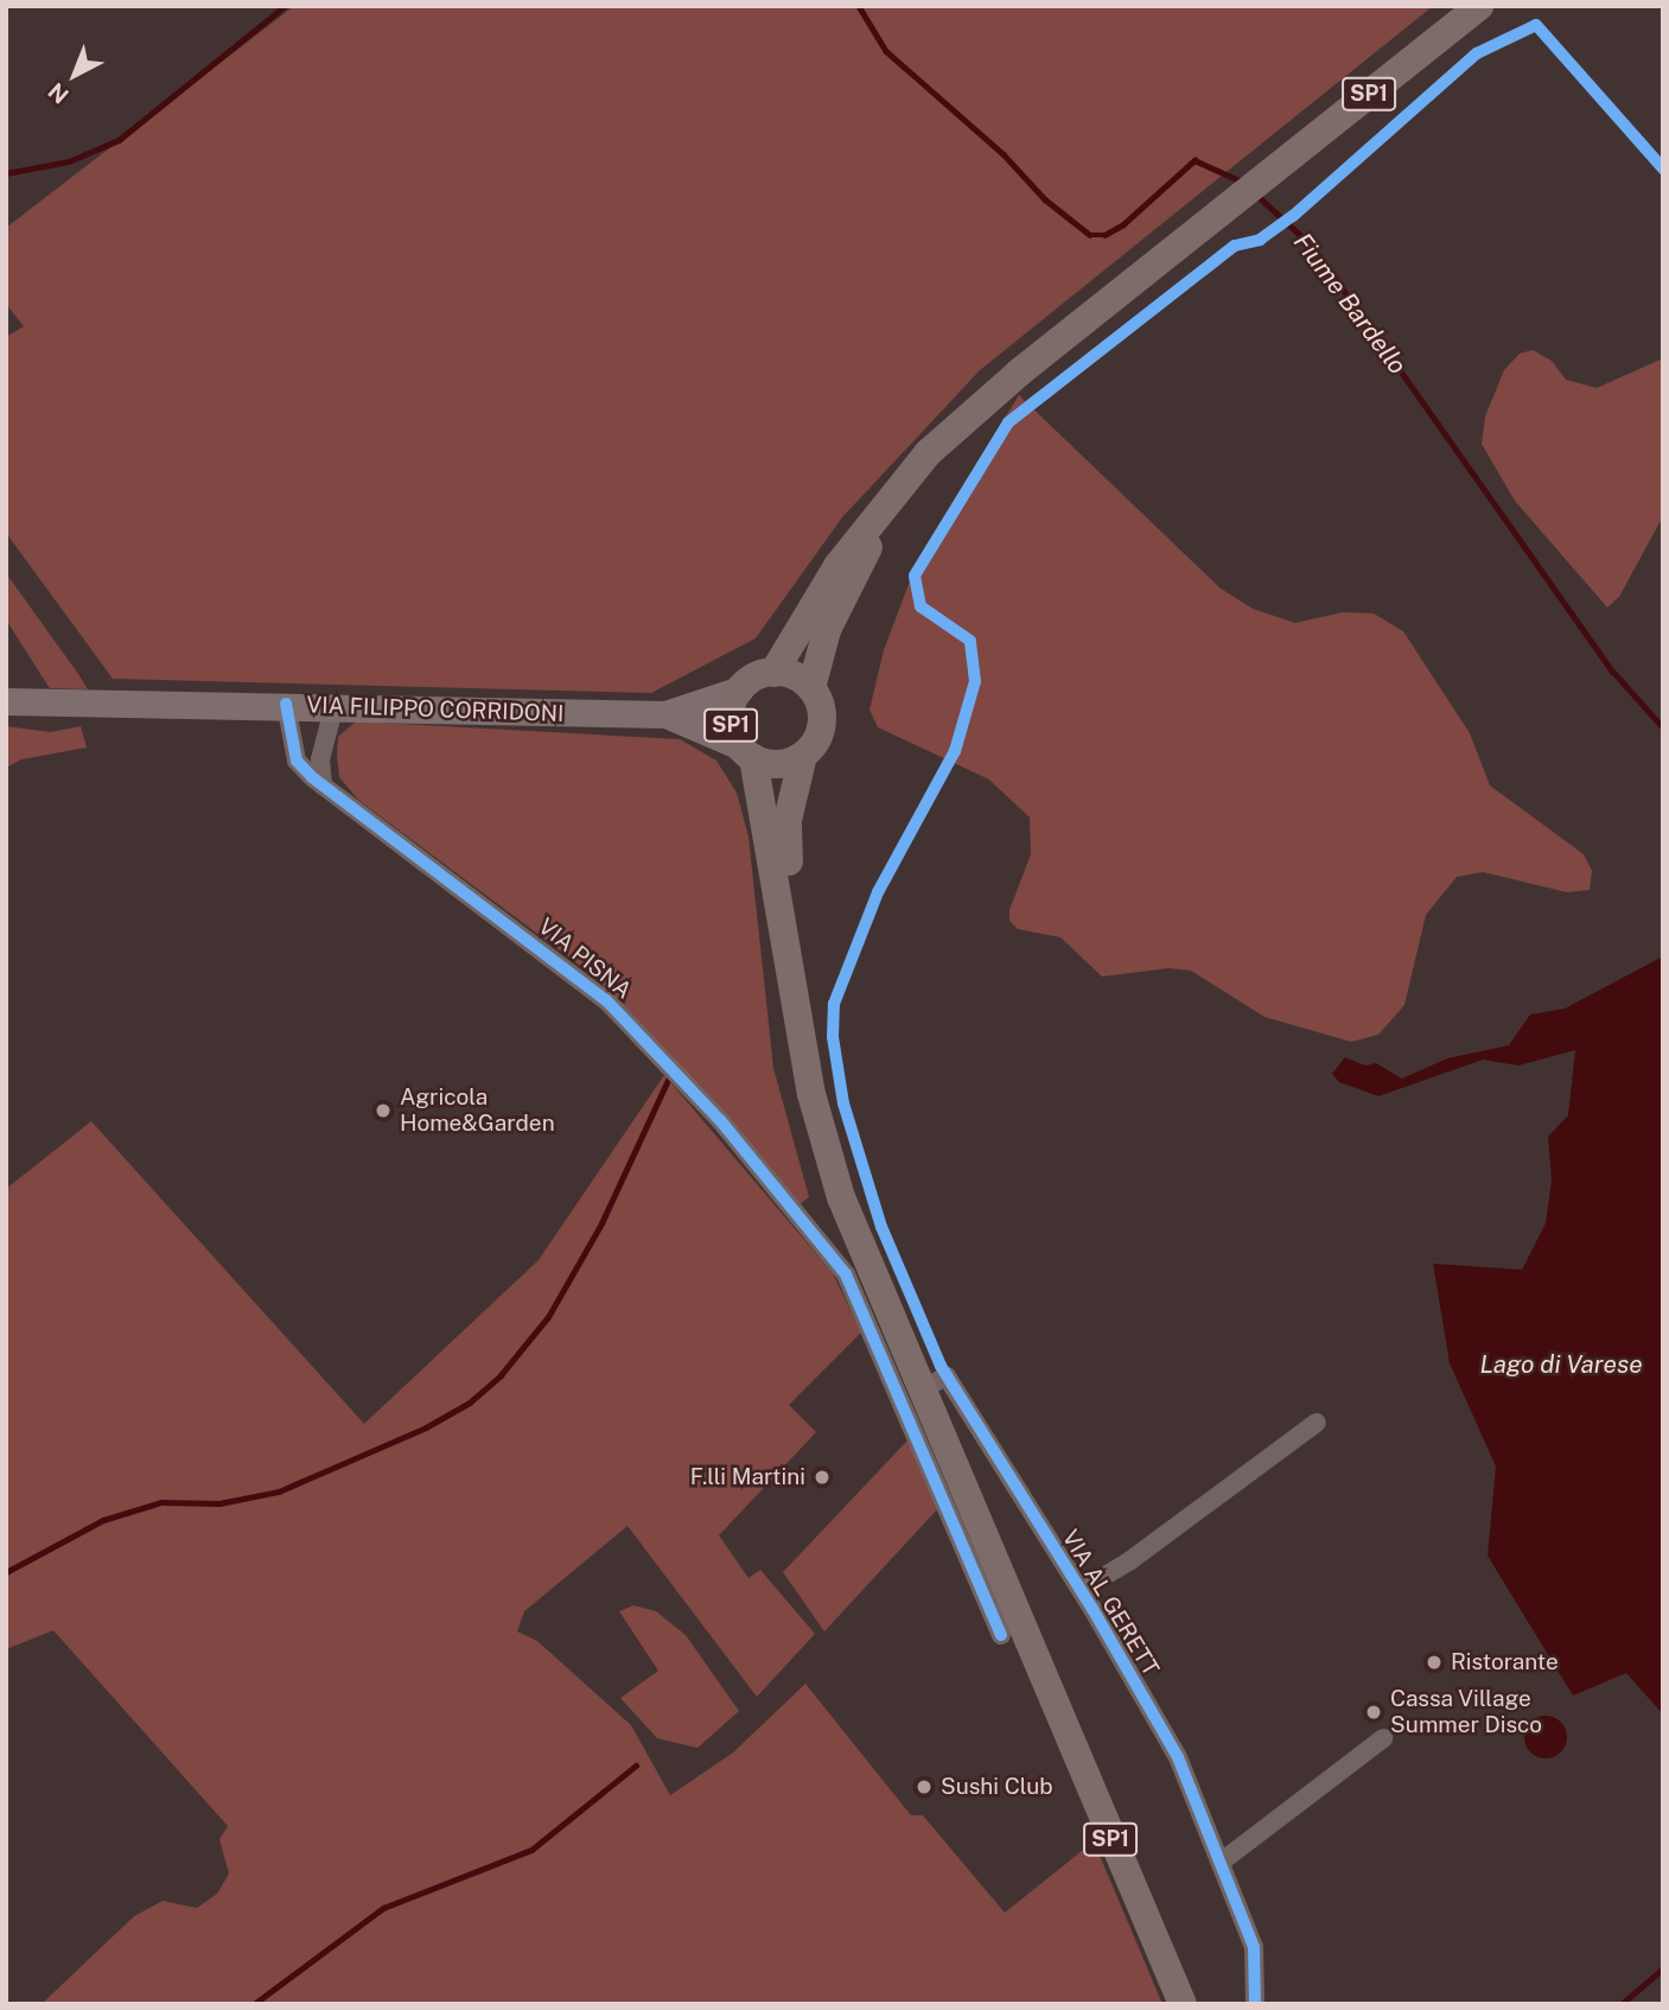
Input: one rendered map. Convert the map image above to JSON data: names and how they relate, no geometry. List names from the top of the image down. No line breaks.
{"streets":{"main road":["SP1"],"street":["VIA FILIPPO CORRIDONI","VIA PISNA","VIA AL GERETT"]},"crossings":[["SP1","VIA FILIPPO CORRIDONI"],["SP1","VIA AL GERETT"],["VIA FILIPPO CORRIDONI","VIA PISNA"]],"water":["Fiume Bardello","Lago di Varese"],"places":["Agricola Home&Garden","F.lli Martini","Ristorante","Cassa Village Summer Disco","Sushi Club"],"north":"bottom left"}
